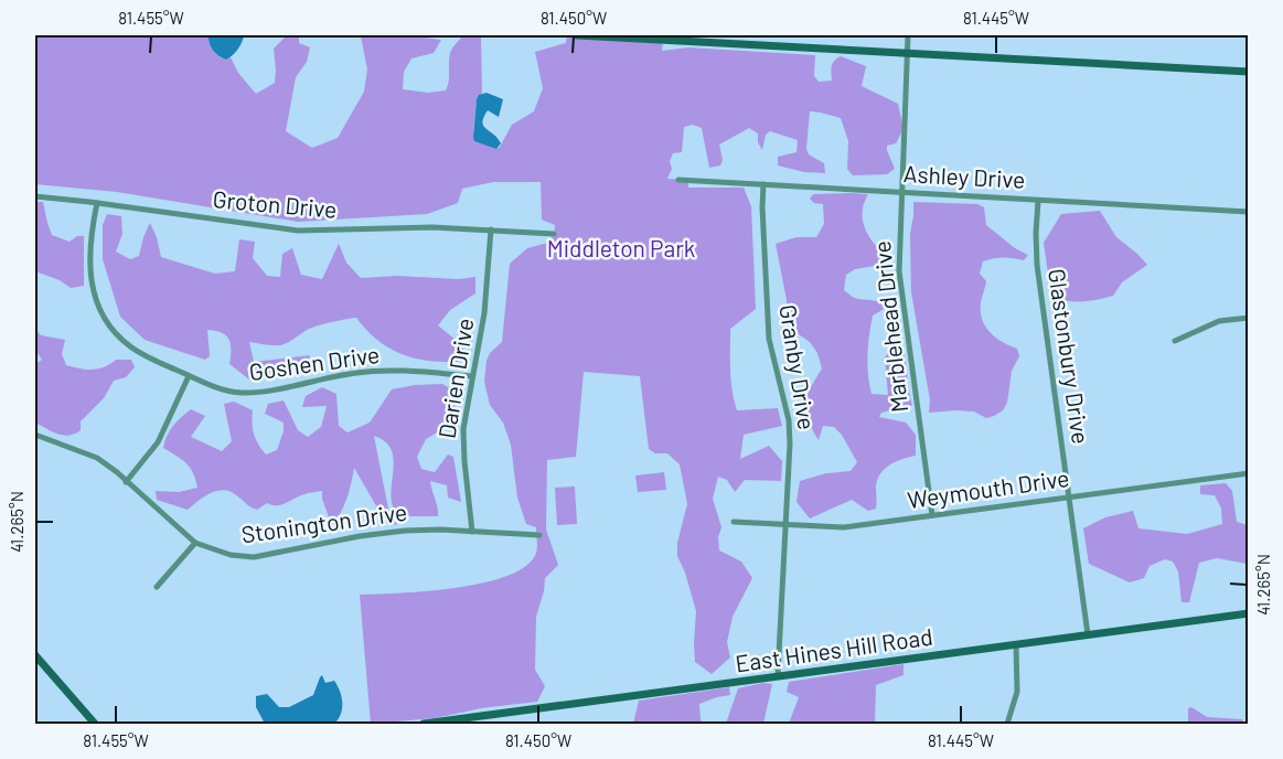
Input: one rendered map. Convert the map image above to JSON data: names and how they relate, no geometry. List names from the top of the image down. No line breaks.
{"streets":{"street":["Ashley Drive","Groton Drive","Marblehead Drive","Glastonbury Drive","Goshen Drive","Granby Drive","Darien Drive","Weymouth Drive","Stonington Drive","East Hines Hill Road"]},"crossings":[["Ashley Drive","Marblehead Drive"],["Ashley Drive","Glastonbury Drive"],["Ashley Drive","Granby Drive"],["Groton Drive","Goshen Drive"],["Groton Drive","Darien Drive"],["Marblehead Drive","Weymouth Drive"],["Glastonbury Drive","Weymouth Drive"],["Glastonbury Drive","East Hines Hill Road"],["Goshen Drive","Darien Drive"],["Granby Drive","Weymouth Drive"],["Granby Drive","East Hines Hill Road"],["Darien Drive","Stonington Drive"]],"parks":["Middleton Park"],"coordinates":["81.455°W","81.450°W","81.445°W","41.265°N"]}
